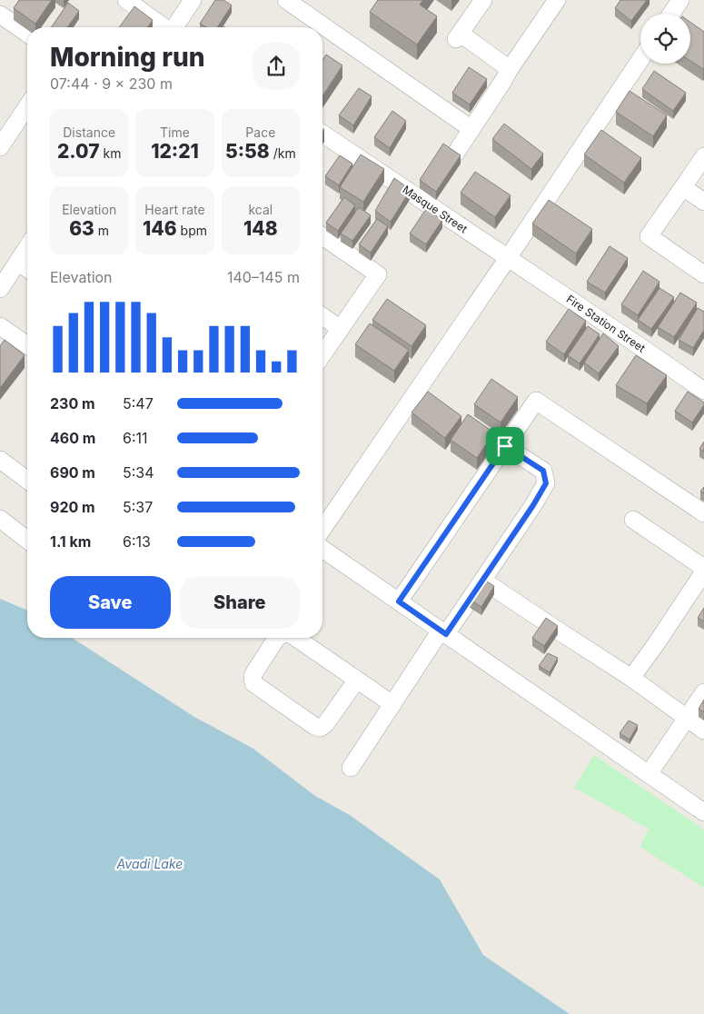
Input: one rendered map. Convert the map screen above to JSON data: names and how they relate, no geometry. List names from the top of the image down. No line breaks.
{"streets":{"street":["Masque Street","Fire Station Street"]},"crossings":[["Masque Street","Fire Station Street"]],"water":["Avadi Lake"],"page":{"heading":["Morning run","07:44 · 9 × 230 m"],"stats":[["Distance","2.07 km"],["Time","12:21"],["Pace","5:58 /km"],["Elevation","63 m"],["Heart rate","146 bpm"],["kcal","148"]],"chart":["Elevation","140–145 m"],"list":[{"name":"230 m","note":"5:47"},{"name":"460 m","note":"6:11"},{"name":"690 m","note":"5:34"},{"name":"920 m","note":"5:37"},{"name":"1.1 km","note":"6:13"}],"buttons":["Save","Share"]}}
